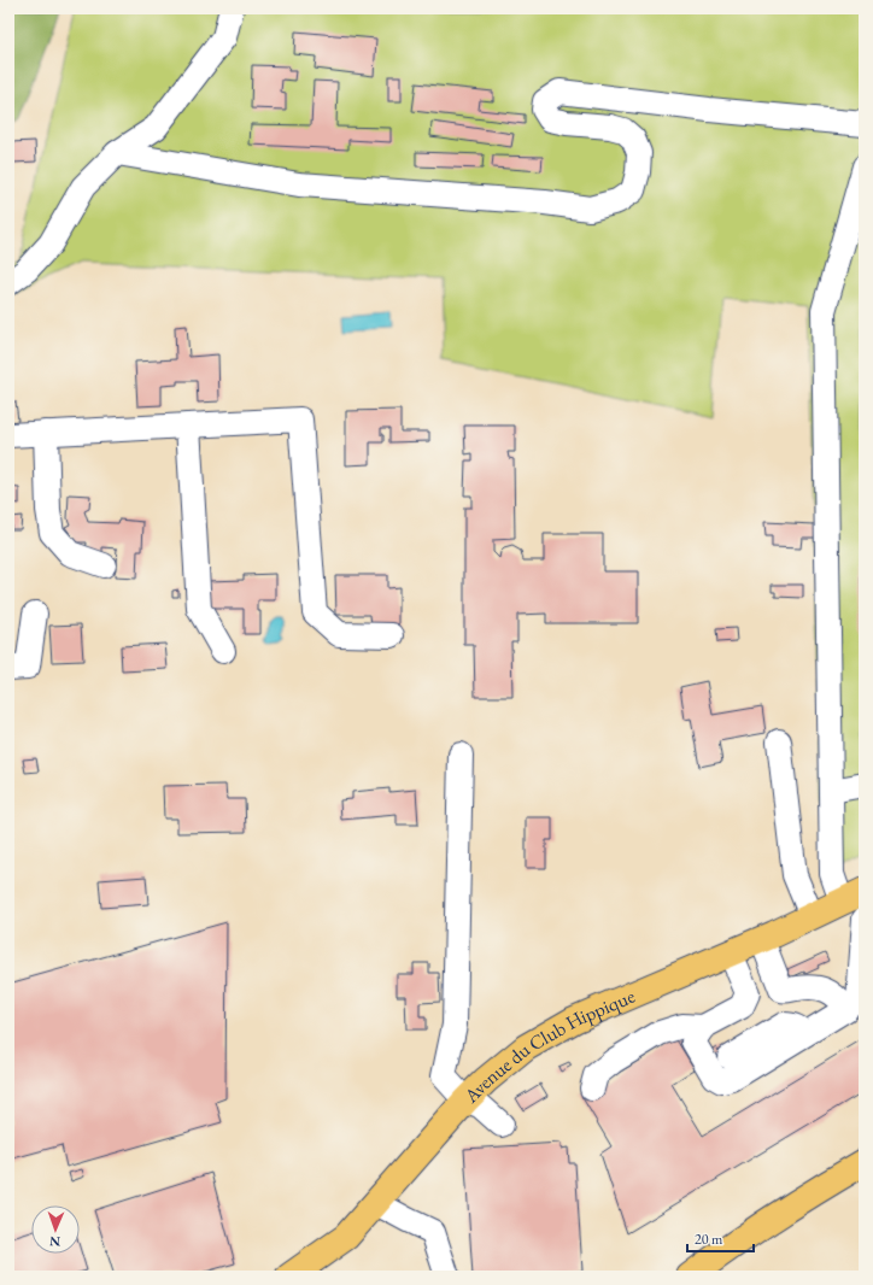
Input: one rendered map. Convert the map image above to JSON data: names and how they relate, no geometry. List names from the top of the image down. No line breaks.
{"streets":{"main road":["Avenue du Club Hippique"]},"scale_bar":"20 m","north":"bottom"}
